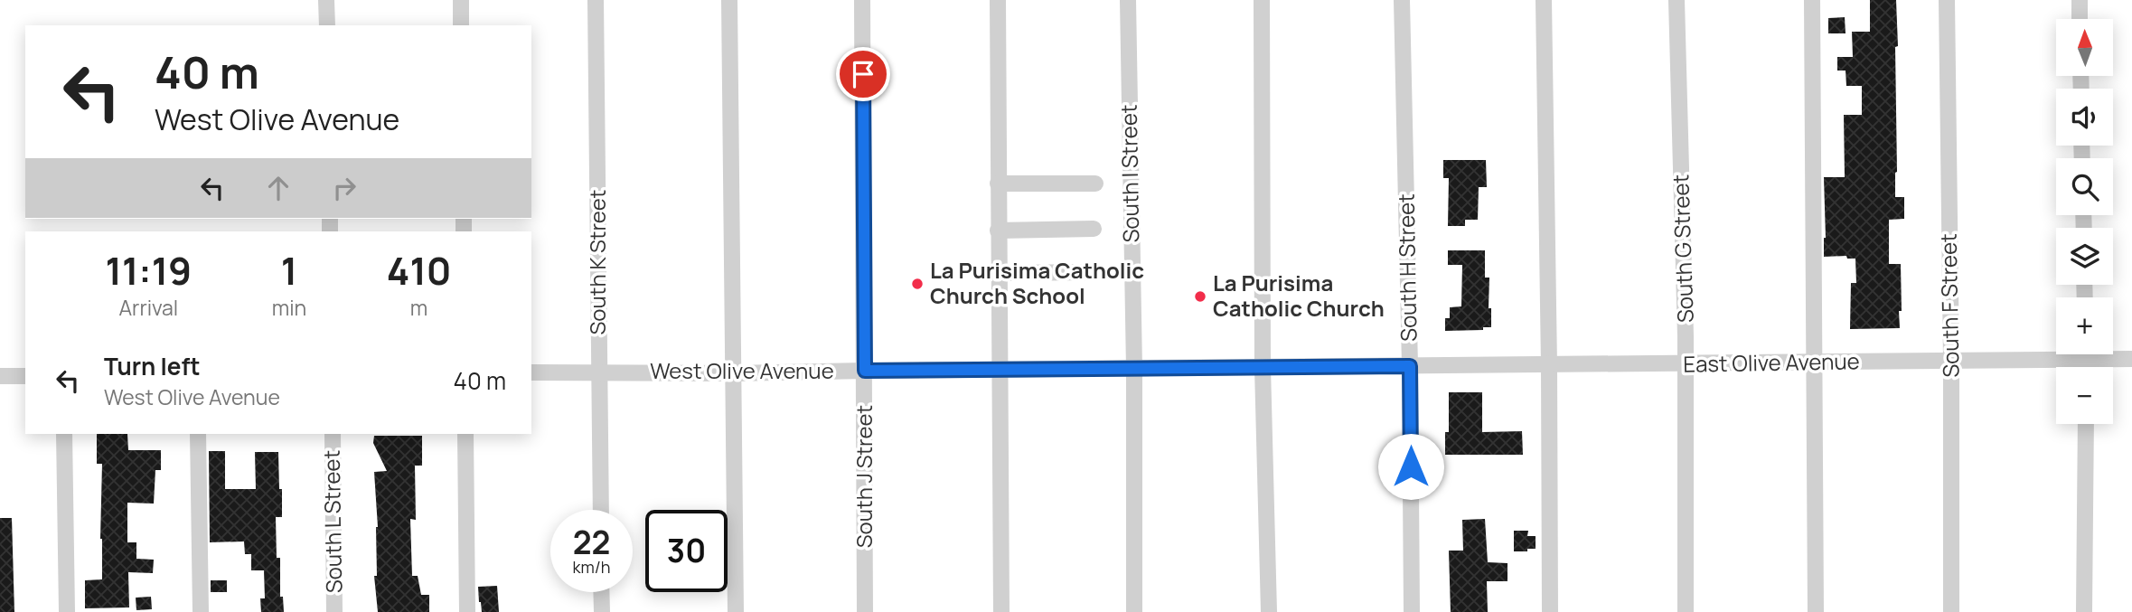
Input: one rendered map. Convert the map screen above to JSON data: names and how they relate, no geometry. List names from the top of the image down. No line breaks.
{"streets":{"street":["South I Street","South G Street","South K Street","South H Street","South F Street","East Olive Avenue","West Olive Avenue","South J Street","South L Street"]},"crossings":[["South I Street","West Olive Avenue"],["South G Street","East Olive Avenue"],["South K Street","West Olive Avenue"],["South H Street","East Olive Avenue"],["South H Street","West Olive Avenue"],["South F Street","East Olive Avenue"],["East Olive Avenue","West Olive Avenue"],["West Olive Avenue","South J Street"]],"places":["La Purisima Catholic Church School","La Purisima Catholic Church"],"north":"top","page":{"map_buttons":["+","−"],"turn":["40 m","West Olive Avenue"],"eta":["11:19","Arrival","1","min","410","m"],"list":[{"name":"Turn left","note":"West Olive Avenue","value":"40 m"}],"speed":"22 km/h","limit":"30"}}
